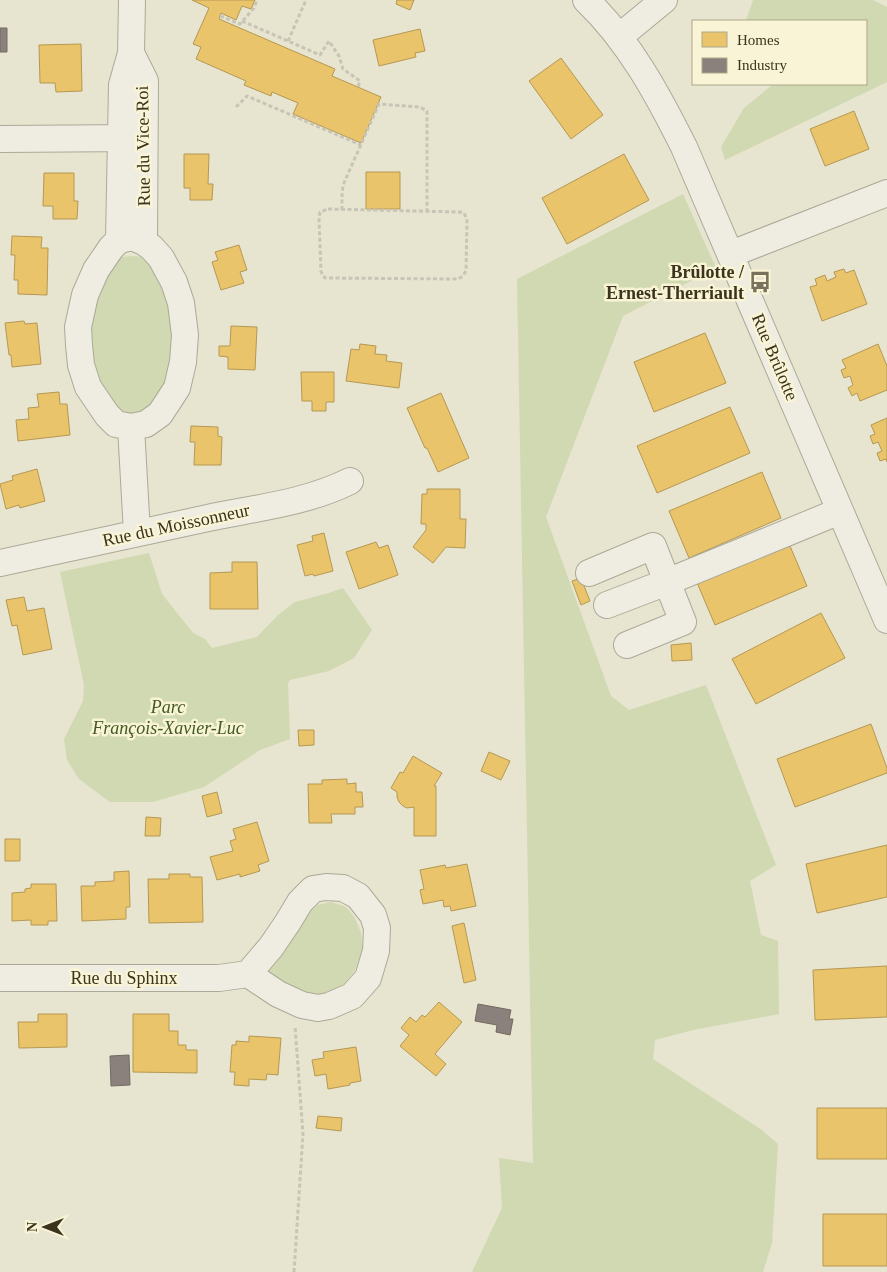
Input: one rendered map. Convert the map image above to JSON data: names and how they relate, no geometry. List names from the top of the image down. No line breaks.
{"streets":{"street":["Rue du Vice-Roi","Rue Brûlotte","Rue du Moissonneur","Rue du Sphinx"]},"parks":["Parc François-Xavier-Luc"],"places":{"bus stop":["Brûlotte / Ernest-Therriault"]},"legend":["Homes","Industry"],"north":"left"}
